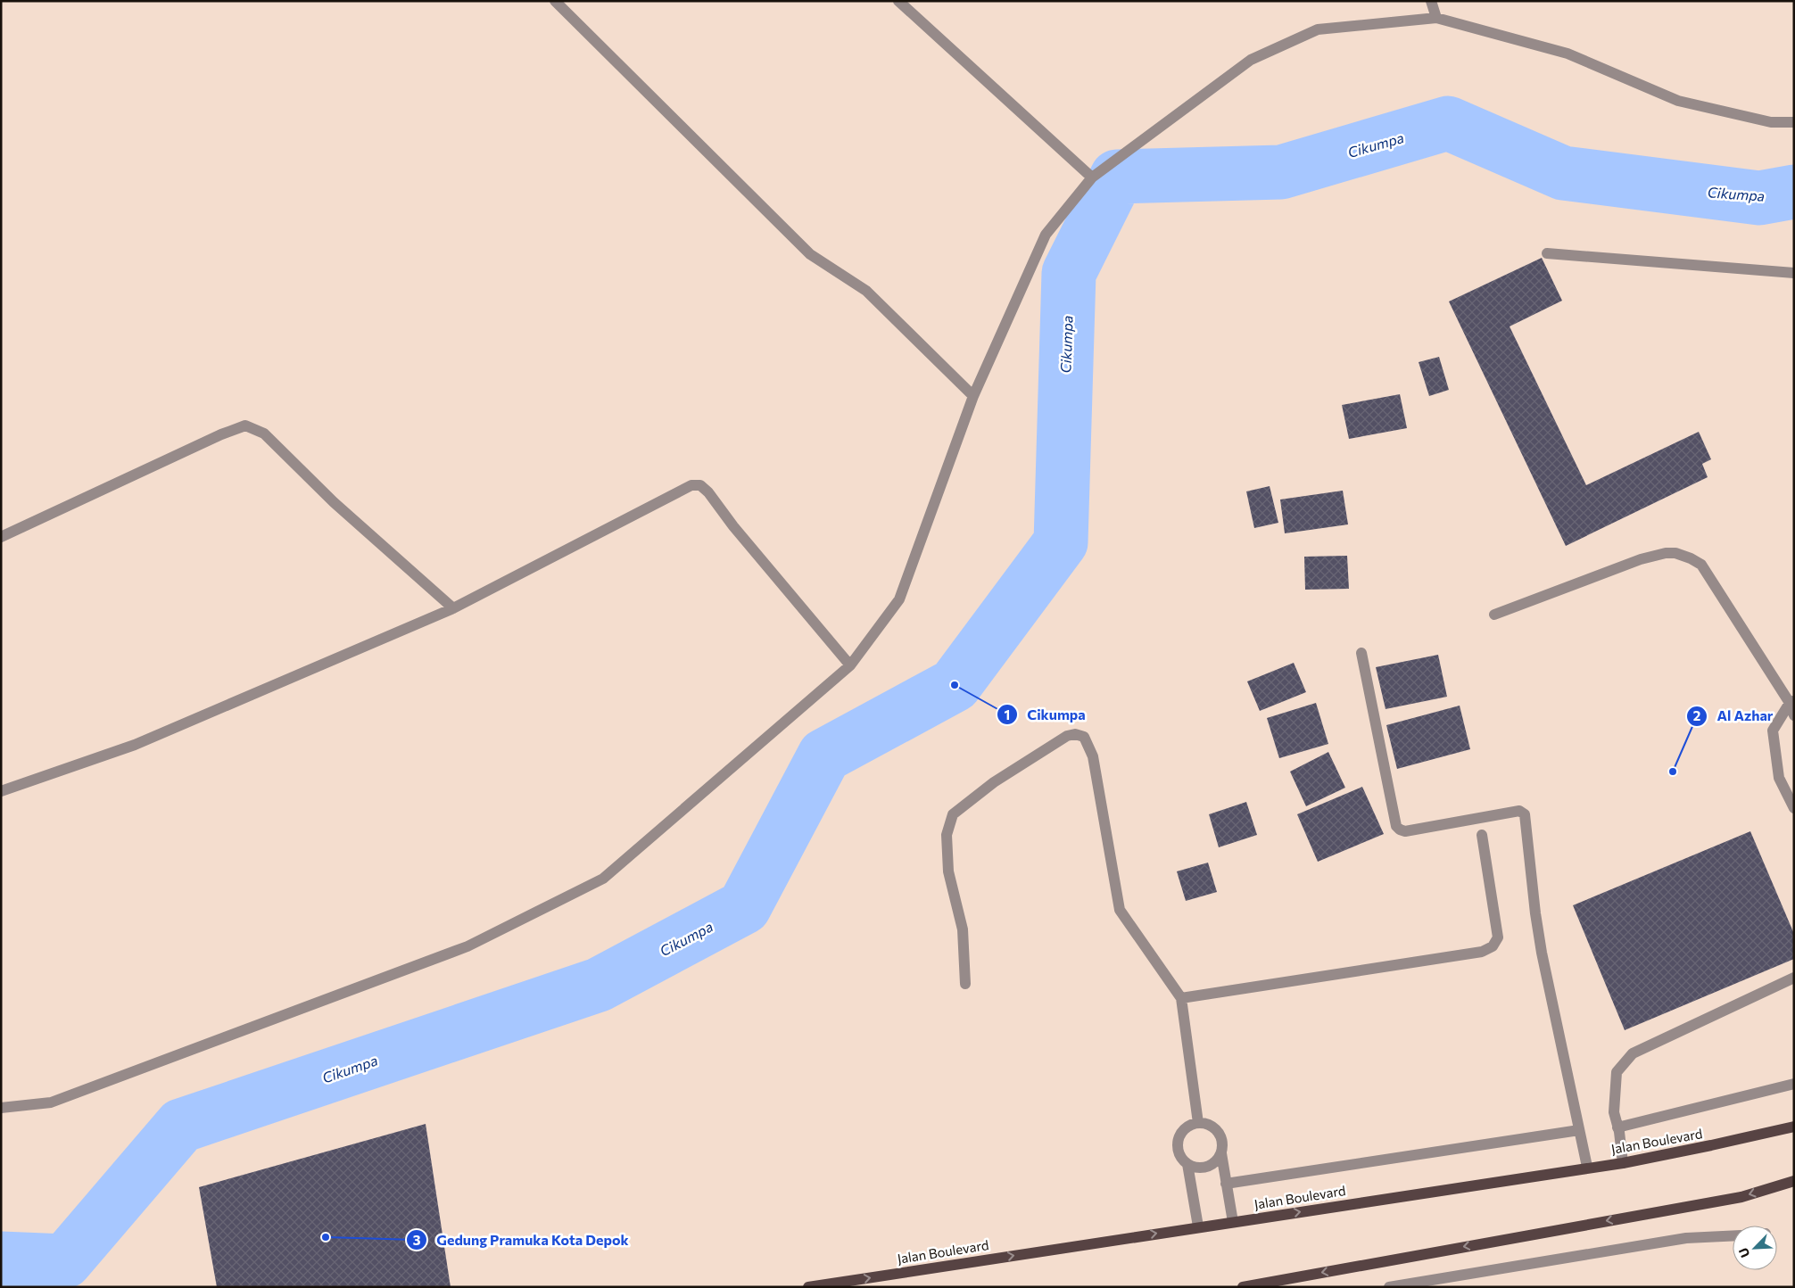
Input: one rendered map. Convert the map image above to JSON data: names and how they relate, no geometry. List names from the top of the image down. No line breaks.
{"streets":{"main road":["Jalan Boulevard"]},"water":["Cikumpa"],"places":["Cikumpa","Al Azhar","Gedung Pramuka Kota Depok"],"north":"bottom left"}
